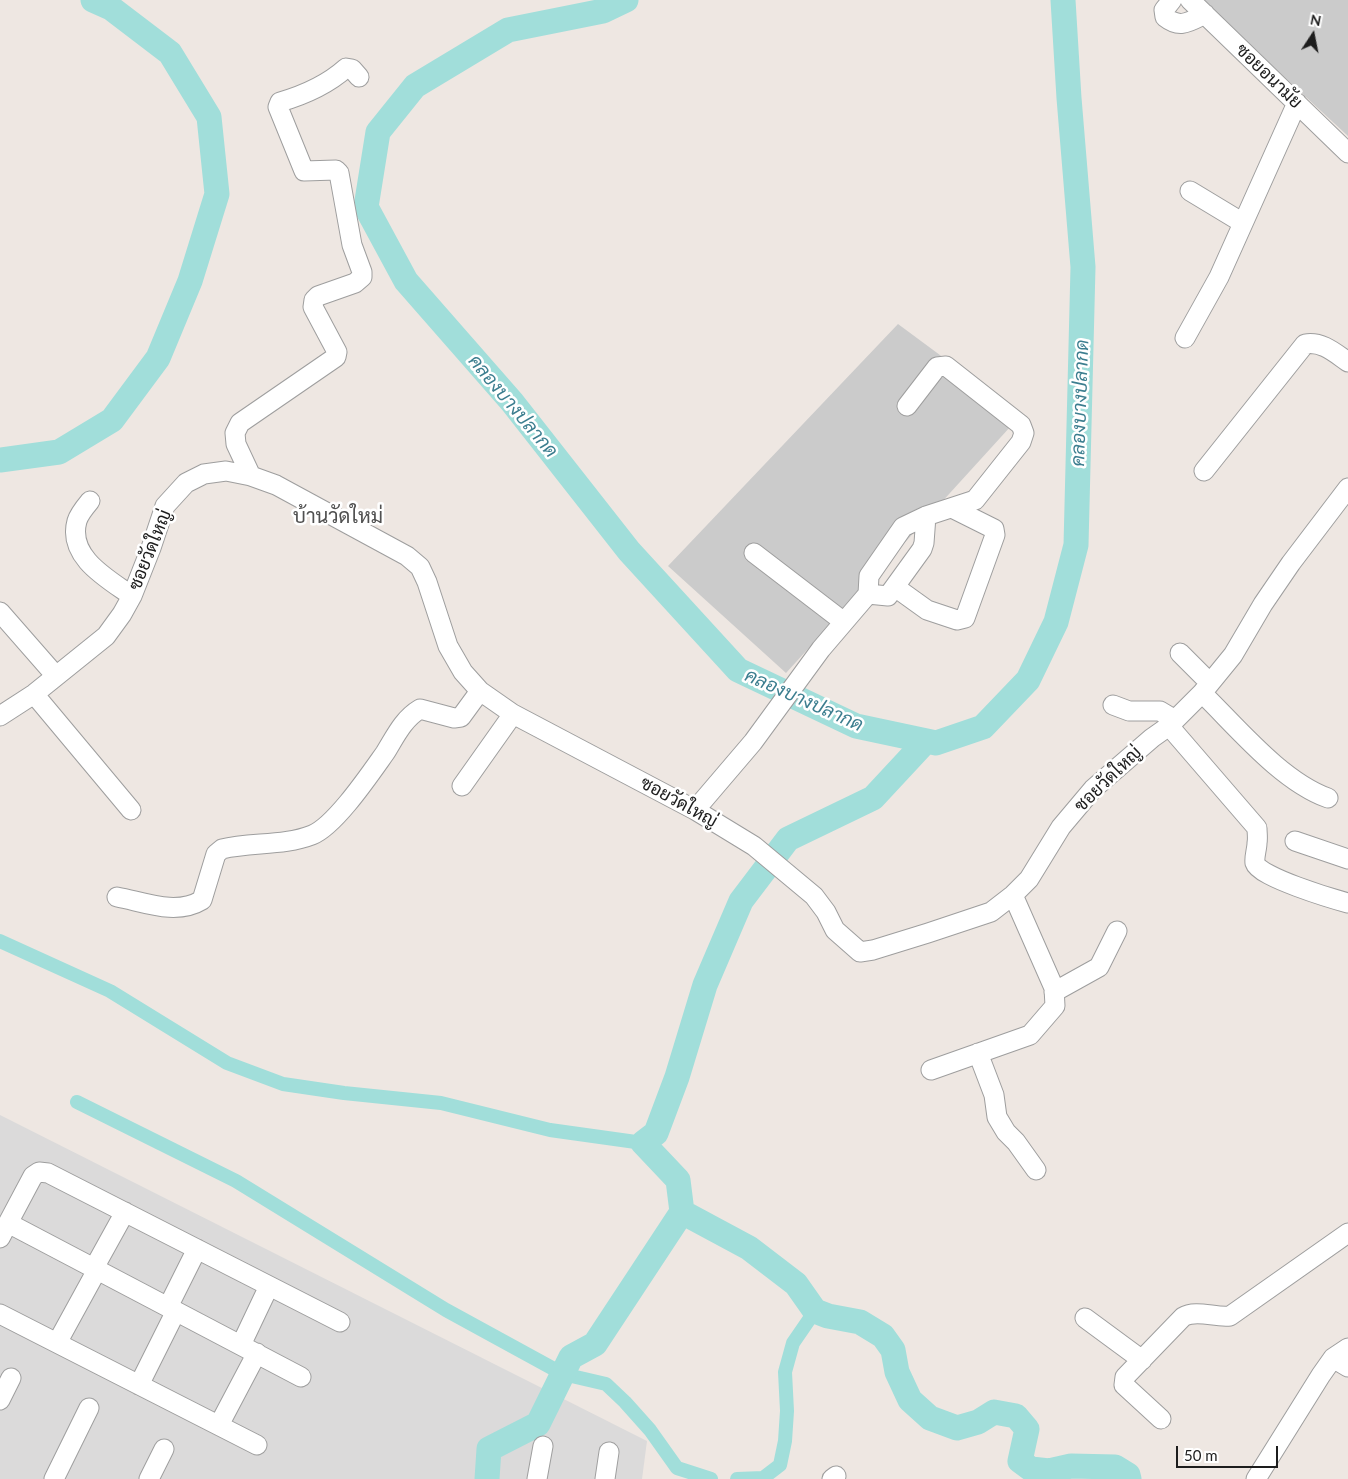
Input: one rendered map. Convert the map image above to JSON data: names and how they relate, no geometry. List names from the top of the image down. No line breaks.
{"streets":{"street":["ซอยอนามัย","ซอยวัดใหญ่"]},"districts":["บ้านวัดใหม่"],"water":["คลองบางปลากด"],"scale_bar":"50 m","north":"top"}
